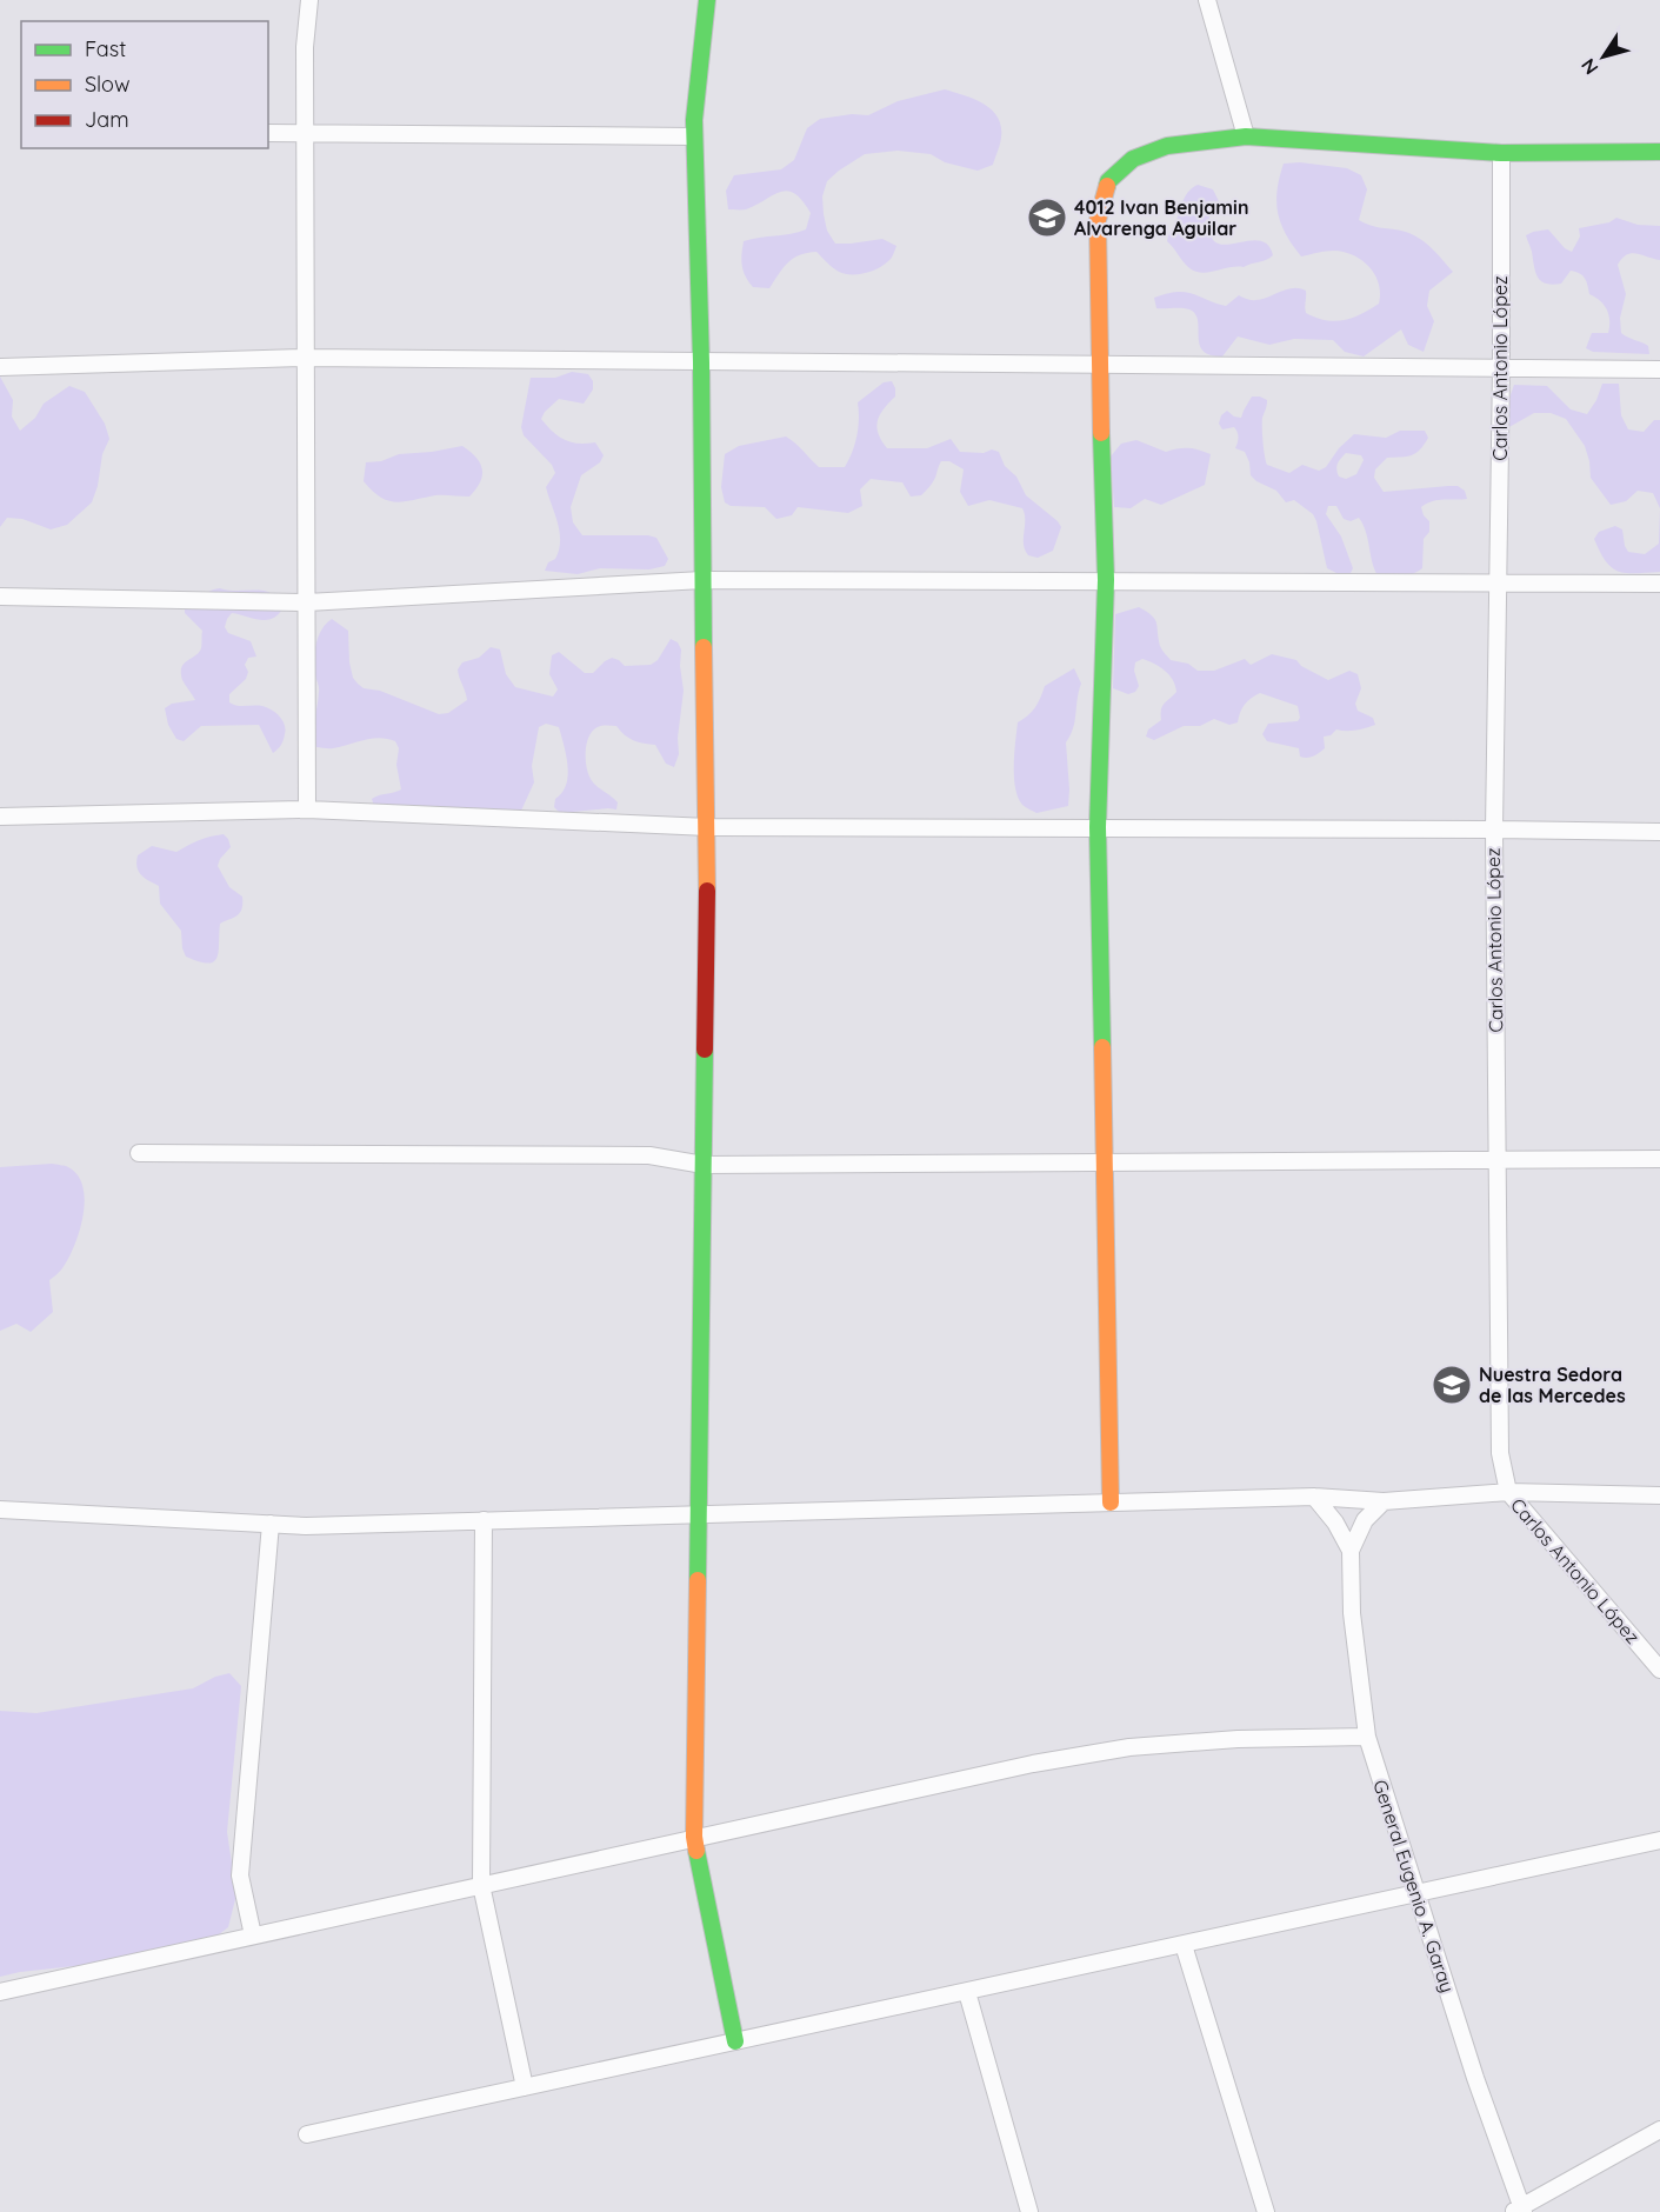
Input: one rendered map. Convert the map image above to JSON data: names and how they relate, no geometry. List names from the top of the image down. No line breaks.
{"streets":{"street":["Carlos Antonio López","General Eugenio A. Garay"]},"places":{"school or university":["4012 Ivan Benjamin Alvarenga Aguilar","Nuestra Sedora de las Mercedes"]},"legend":["Fast","Slow","Jam"],"north":"bottom left"}
